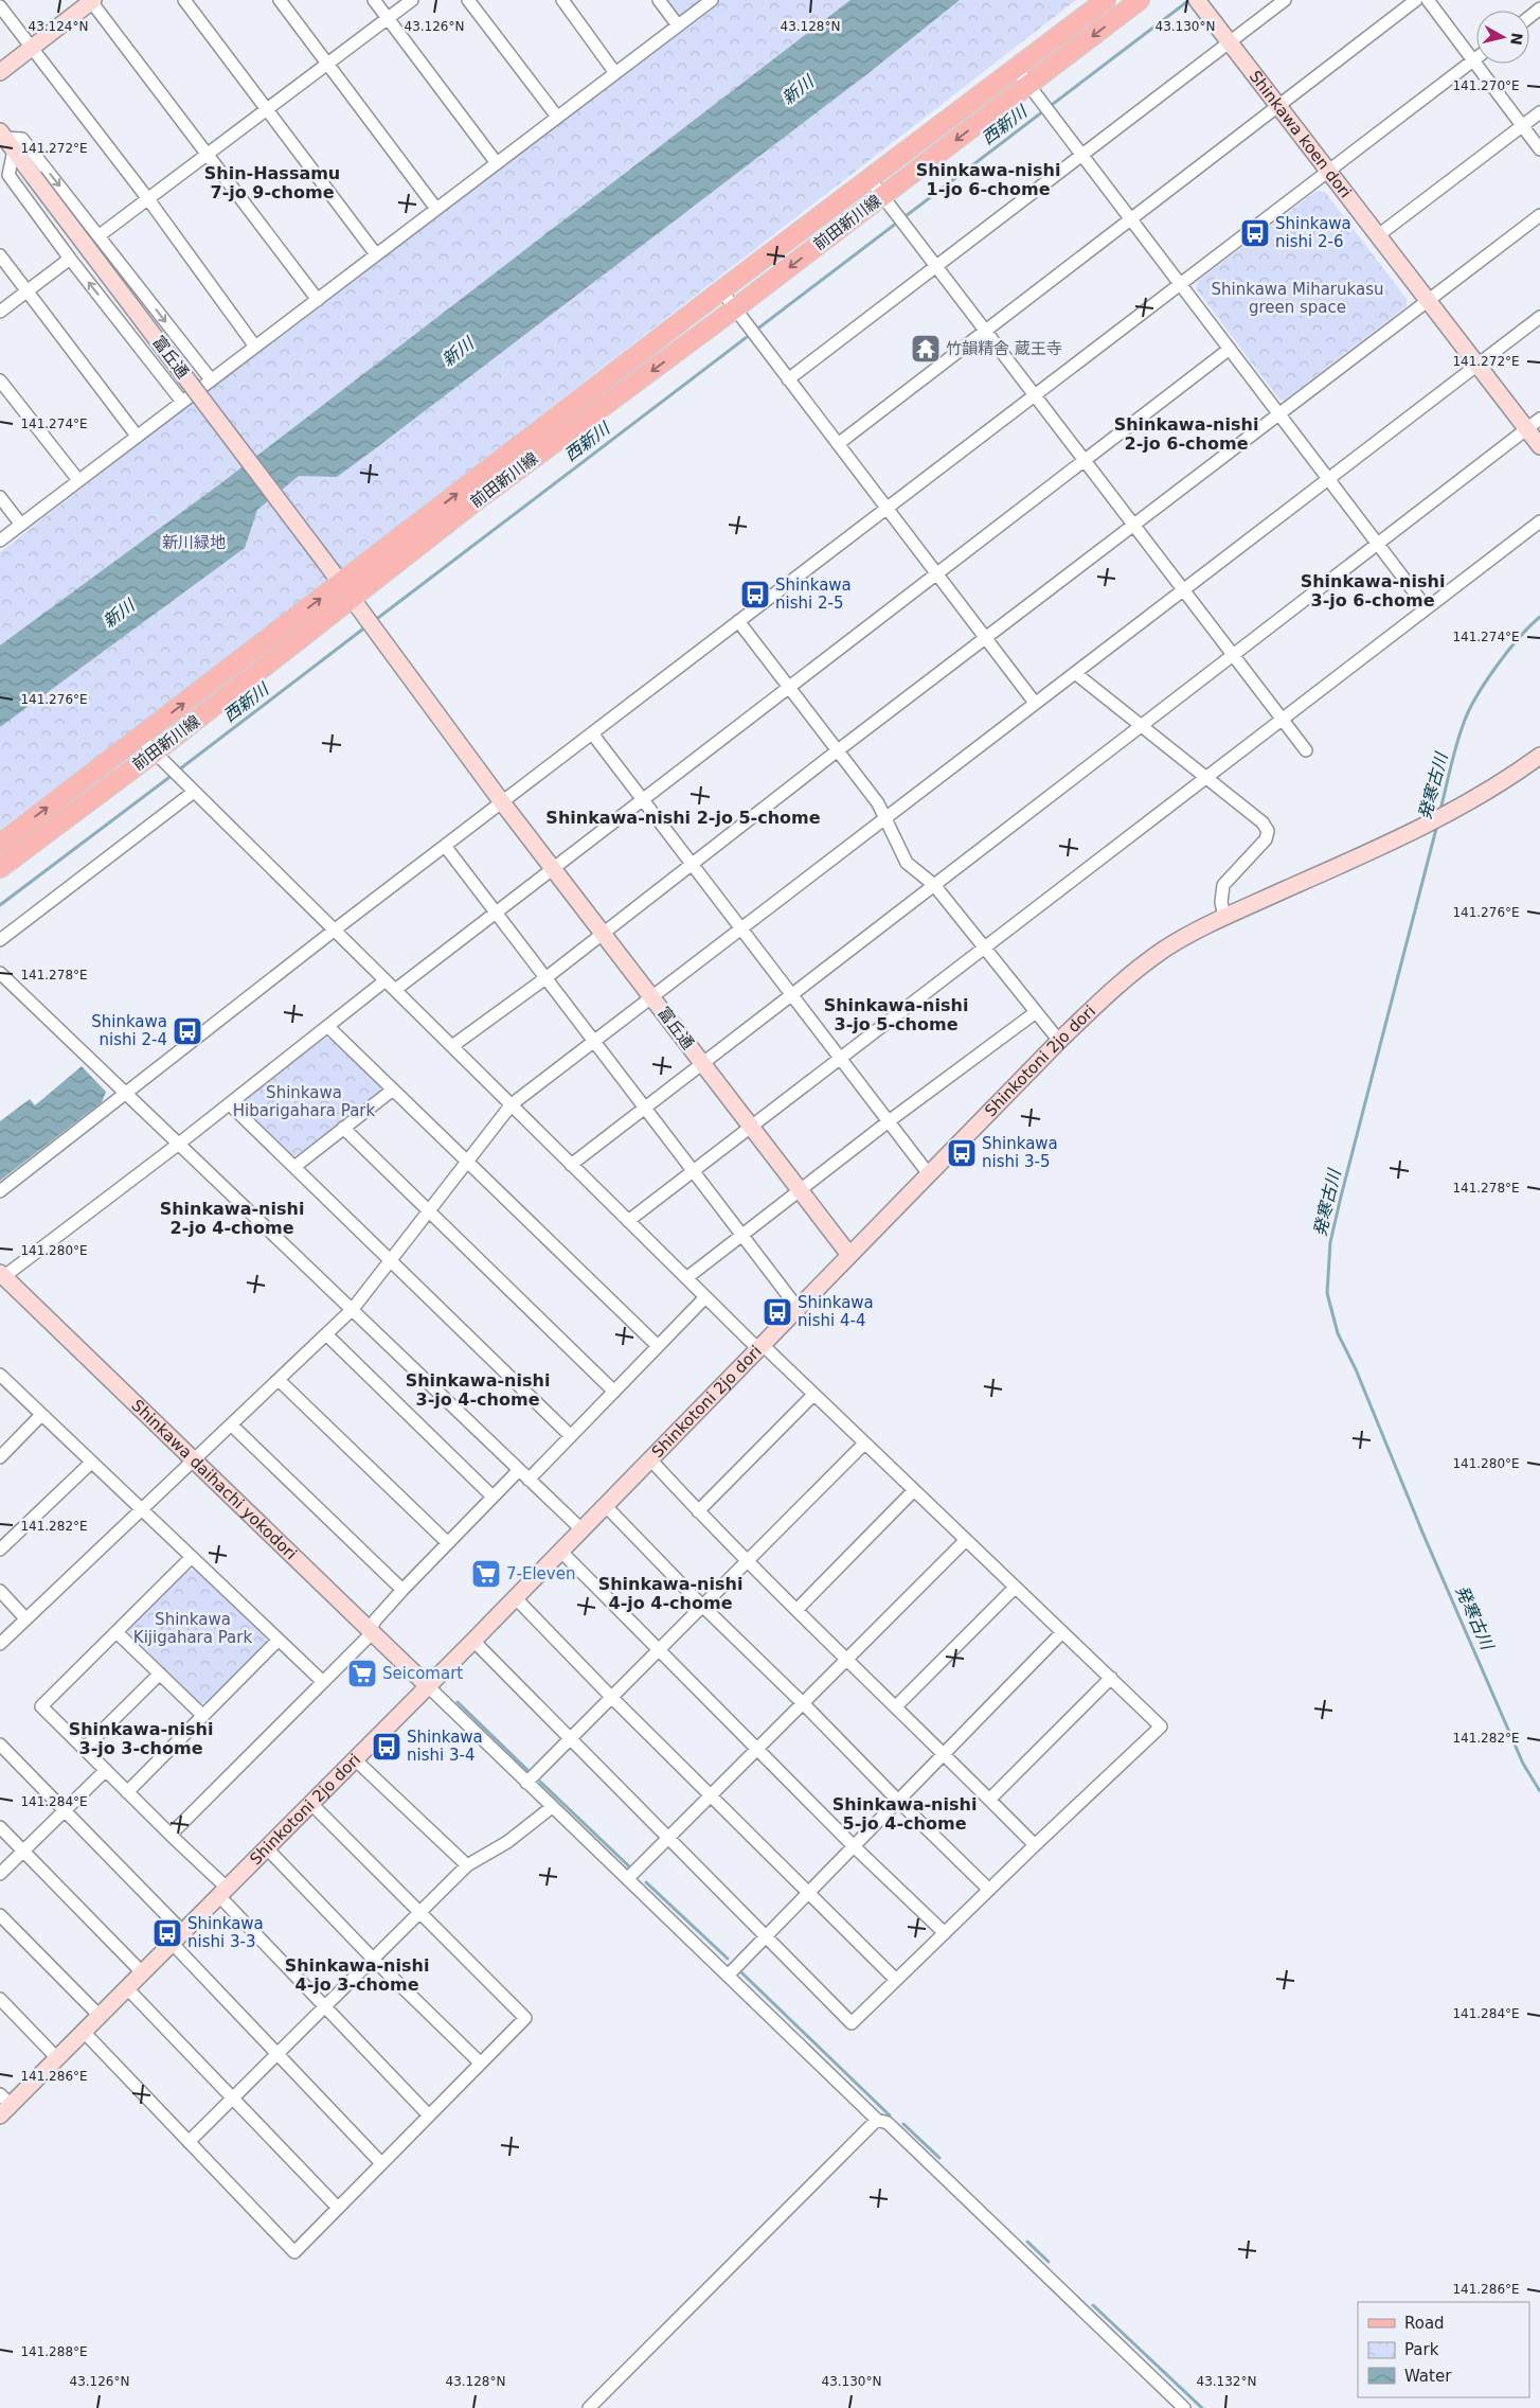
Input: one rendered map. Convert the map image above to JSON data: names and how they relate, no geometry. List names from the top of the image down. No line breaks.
{"streets":{"main road":["前田新川線"],"street":["Shinkawa koen dori","富丘通","Shinkotoni 2jo dori","Shinkawa daihachi yokodori"]},"crossings":[["前田新川線","富丘通"],["富丘通","Shinkotoni 2jo dori"],["Shinkotoni 2jo dori","Shinkawa daihachi yokodori"]],"districts":["Shinkawa-nishi 1-jo 6-chome","Shin-Hassamu 7-jo 9-chome","Shinkawa-nishi 2-jo 6-chome","Shinkawa-nishi 3-jo 6-chome","Shinkawa-nishi 2-jo 5-chome","Shinkawa-nishi 3-jo 5-chome","Shinkawa-nishi 2-jo 4-chome","Shinkawa-nishi 3-jo 4-chome","Shinkawa-nishi 4-jo 4-chome","Shinkawa-nishi 3-jo 3-chome","Shinkawa-nishi 5-jo 4-chome","Shinkawa-nishi 4-jo 3-chome"],"water":["新川","西新川","発寒古川"],"parks":["Shinkawa Miharukasu green space","新川緑地","Shinkawa Hibarigahara Park","Shinkawa Kijigahara Park"],"places":{"bus stop":["Shinkawa nishi 2-6","Shinkawa nishi 2-5","Shinkawa nishi 2-4","Shinkawa nishi 3-5","Shinkawa nishi 4-4","Shinkawa nishi 3-4","Shinkawa nishi 3-3"],"temple":["竹韻精舎 蔵王寺"],"supermarket":["7-Eleven","Seicomart"]},"legend":["Road","Park","Water"],"north":"right","coordinates":["43.124°N","43.126°N","43.128°N","43.130°N","141.270°E","141.272°E","141.274°E","141.276°E","141.278°E","141.280°E","141.282°E","141.284°E","141.286°E","141.288°E","43.132°N"]}
